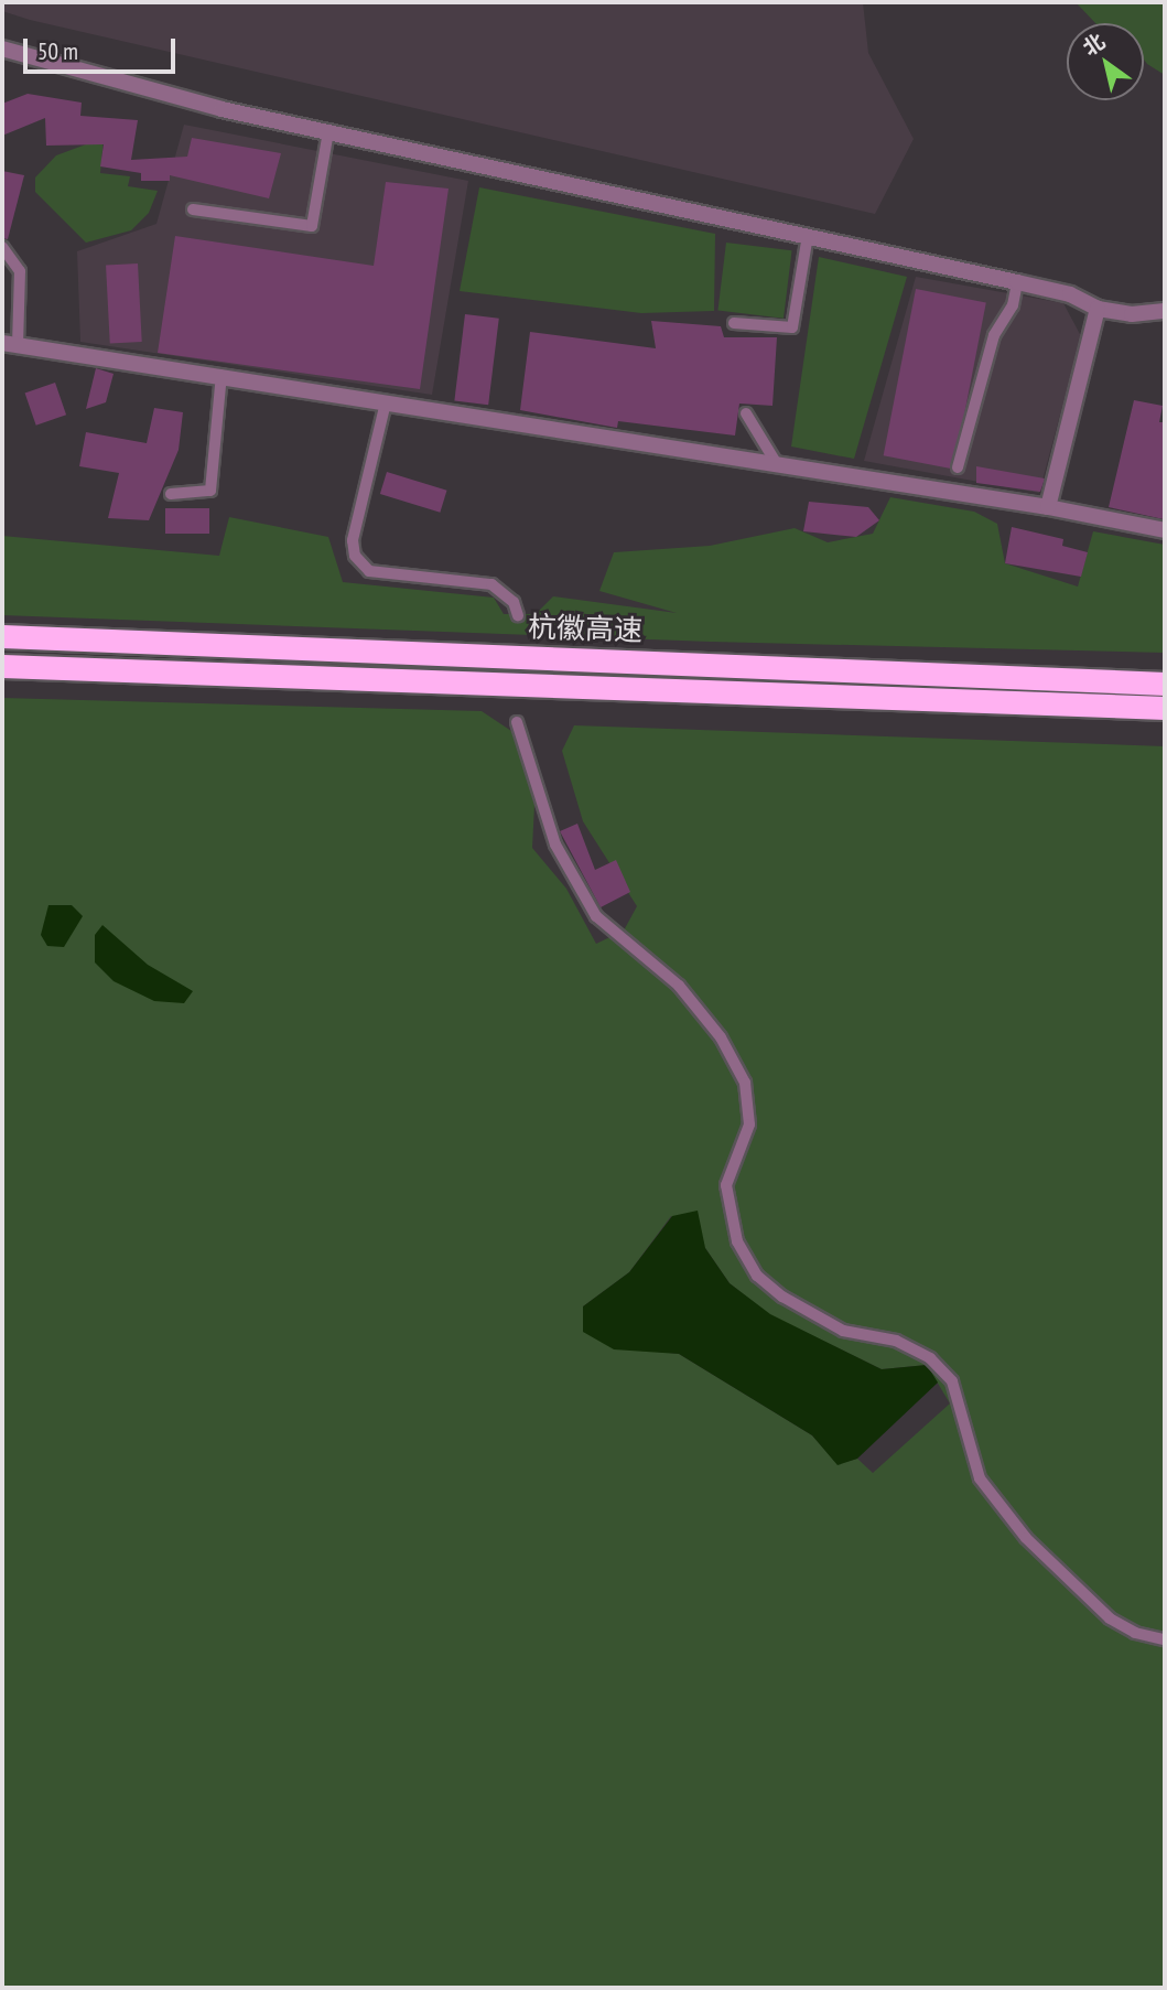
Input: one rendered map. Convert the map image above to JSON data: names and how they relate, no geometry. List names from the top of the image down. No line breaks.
{"streets":{"highway":["杭徽高速"]},"scale_bar":"50 m","north":"top left"}
